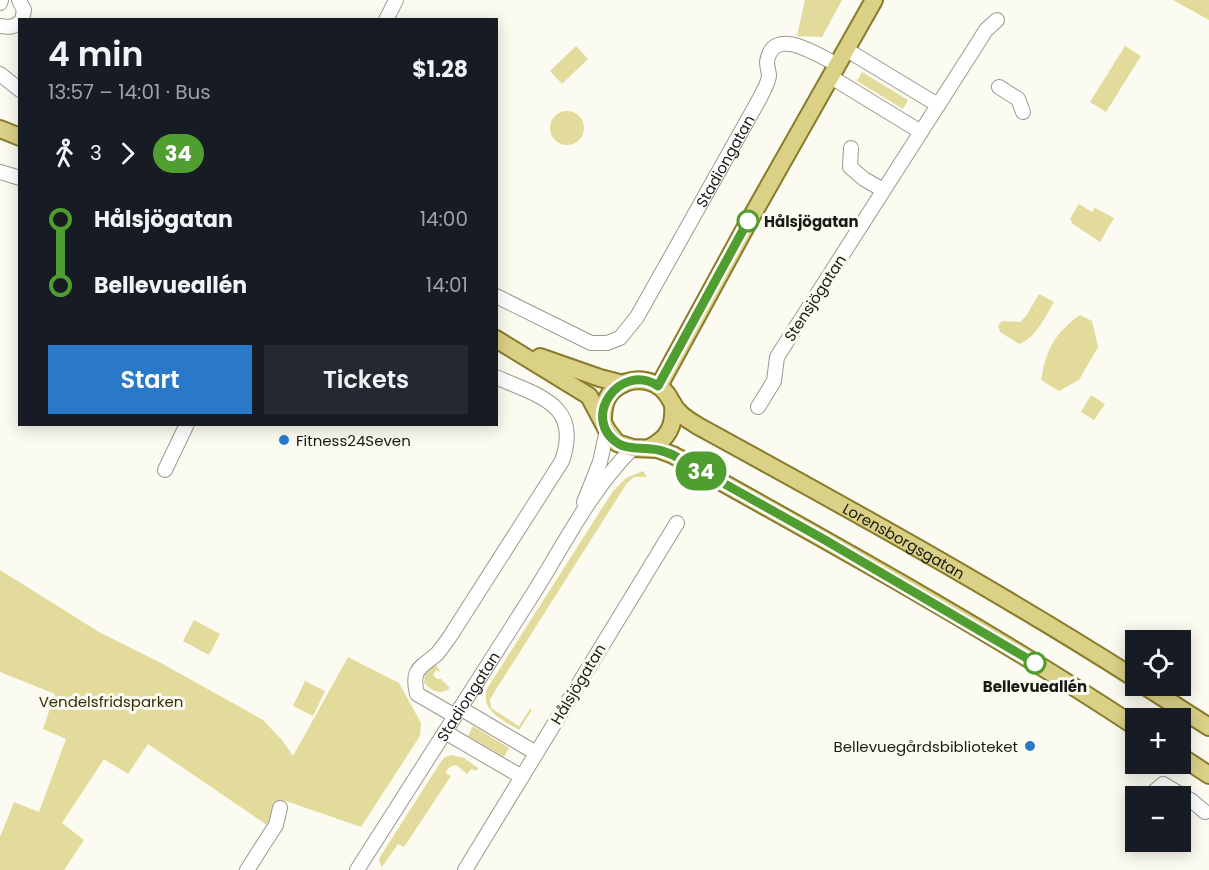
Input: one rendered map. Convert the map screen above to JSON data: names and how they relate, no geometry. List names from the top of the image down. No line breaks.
{"streets":{"main road":["Lorensborgsgatan"],"street":["Stadiongatan","Stensjögatan","Hålsjögatan"]},"crossings":[["Stadiongatan","Lorensborgsgatan"]],"parks":["Vendelsfridsparken"],"places":["Hålsjögatan","Fitness24Seven","Bellevueallén","Bellevuegårdsbiblioteket"],"lines":["bus line 34"],"page":{"on_map":"34","heading":["4 min","13:57 – 14:01 · Bus","$1.28"],"legs":["3","34"],"list":[{"name":"Hålsjögatan","value":"14:00"},{"name":"Bellevueallén","value":"14:01"}],"buttons":["Start","Tickets"],"map_buttons":["+","−"]}}
